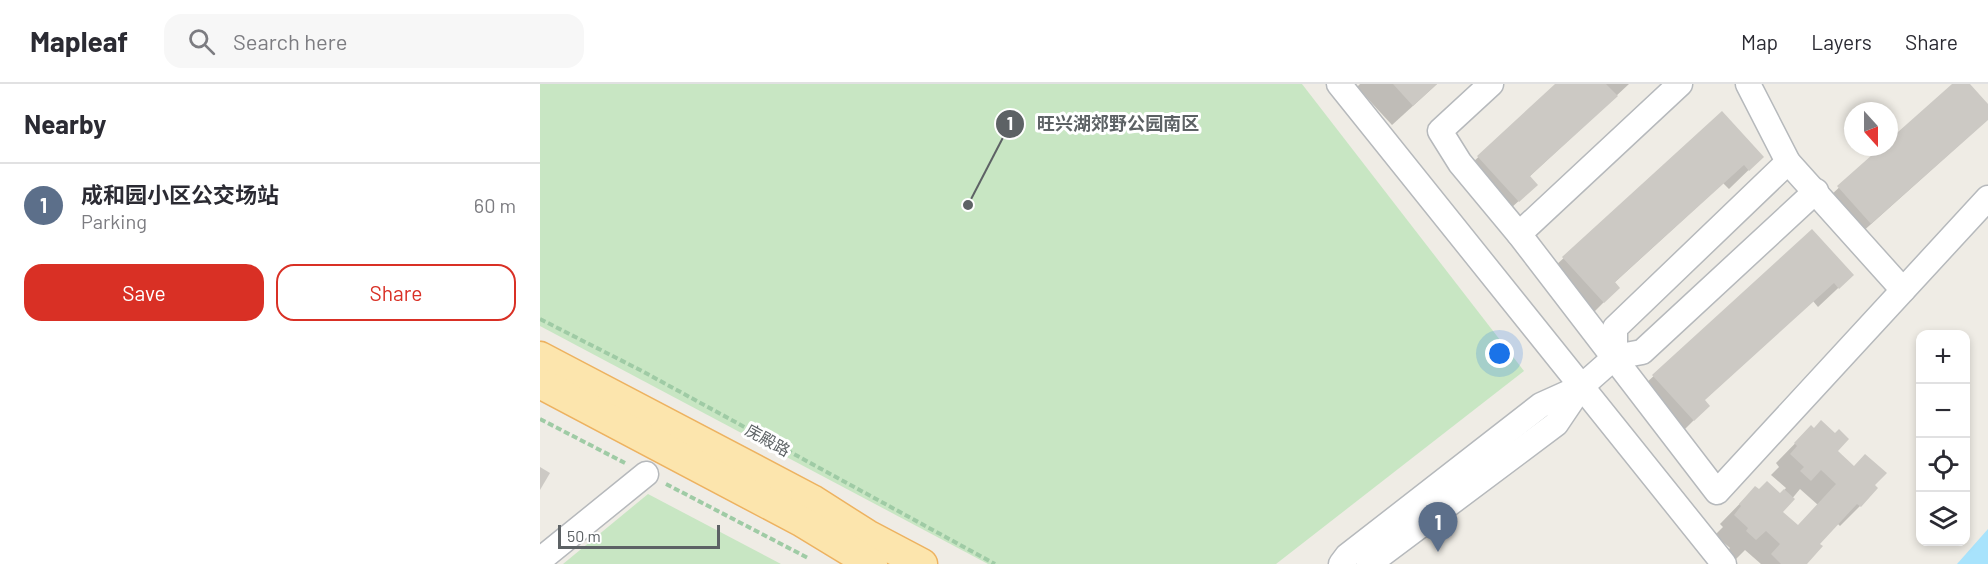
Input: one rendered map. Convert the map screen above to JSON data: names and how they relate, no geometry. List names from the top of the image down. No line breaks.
{"streets":{"main road":["庑殿路"]},"places":["旺兴湖郊野公园南区"],"scale_bar":"50 m","north":"bottom","page":{"header":"Mapleaf","search":"Search here","nav":["Map","Layers","Share"],"heading":"Nearby","list":[{"mark":"1","name":"成和园小区公交场站","note":"Parking","value":"60 m"}],"buttons":["Save","Share"],"map_buttons":["+","−"],"pins":"1","scale":"50 m"}}
